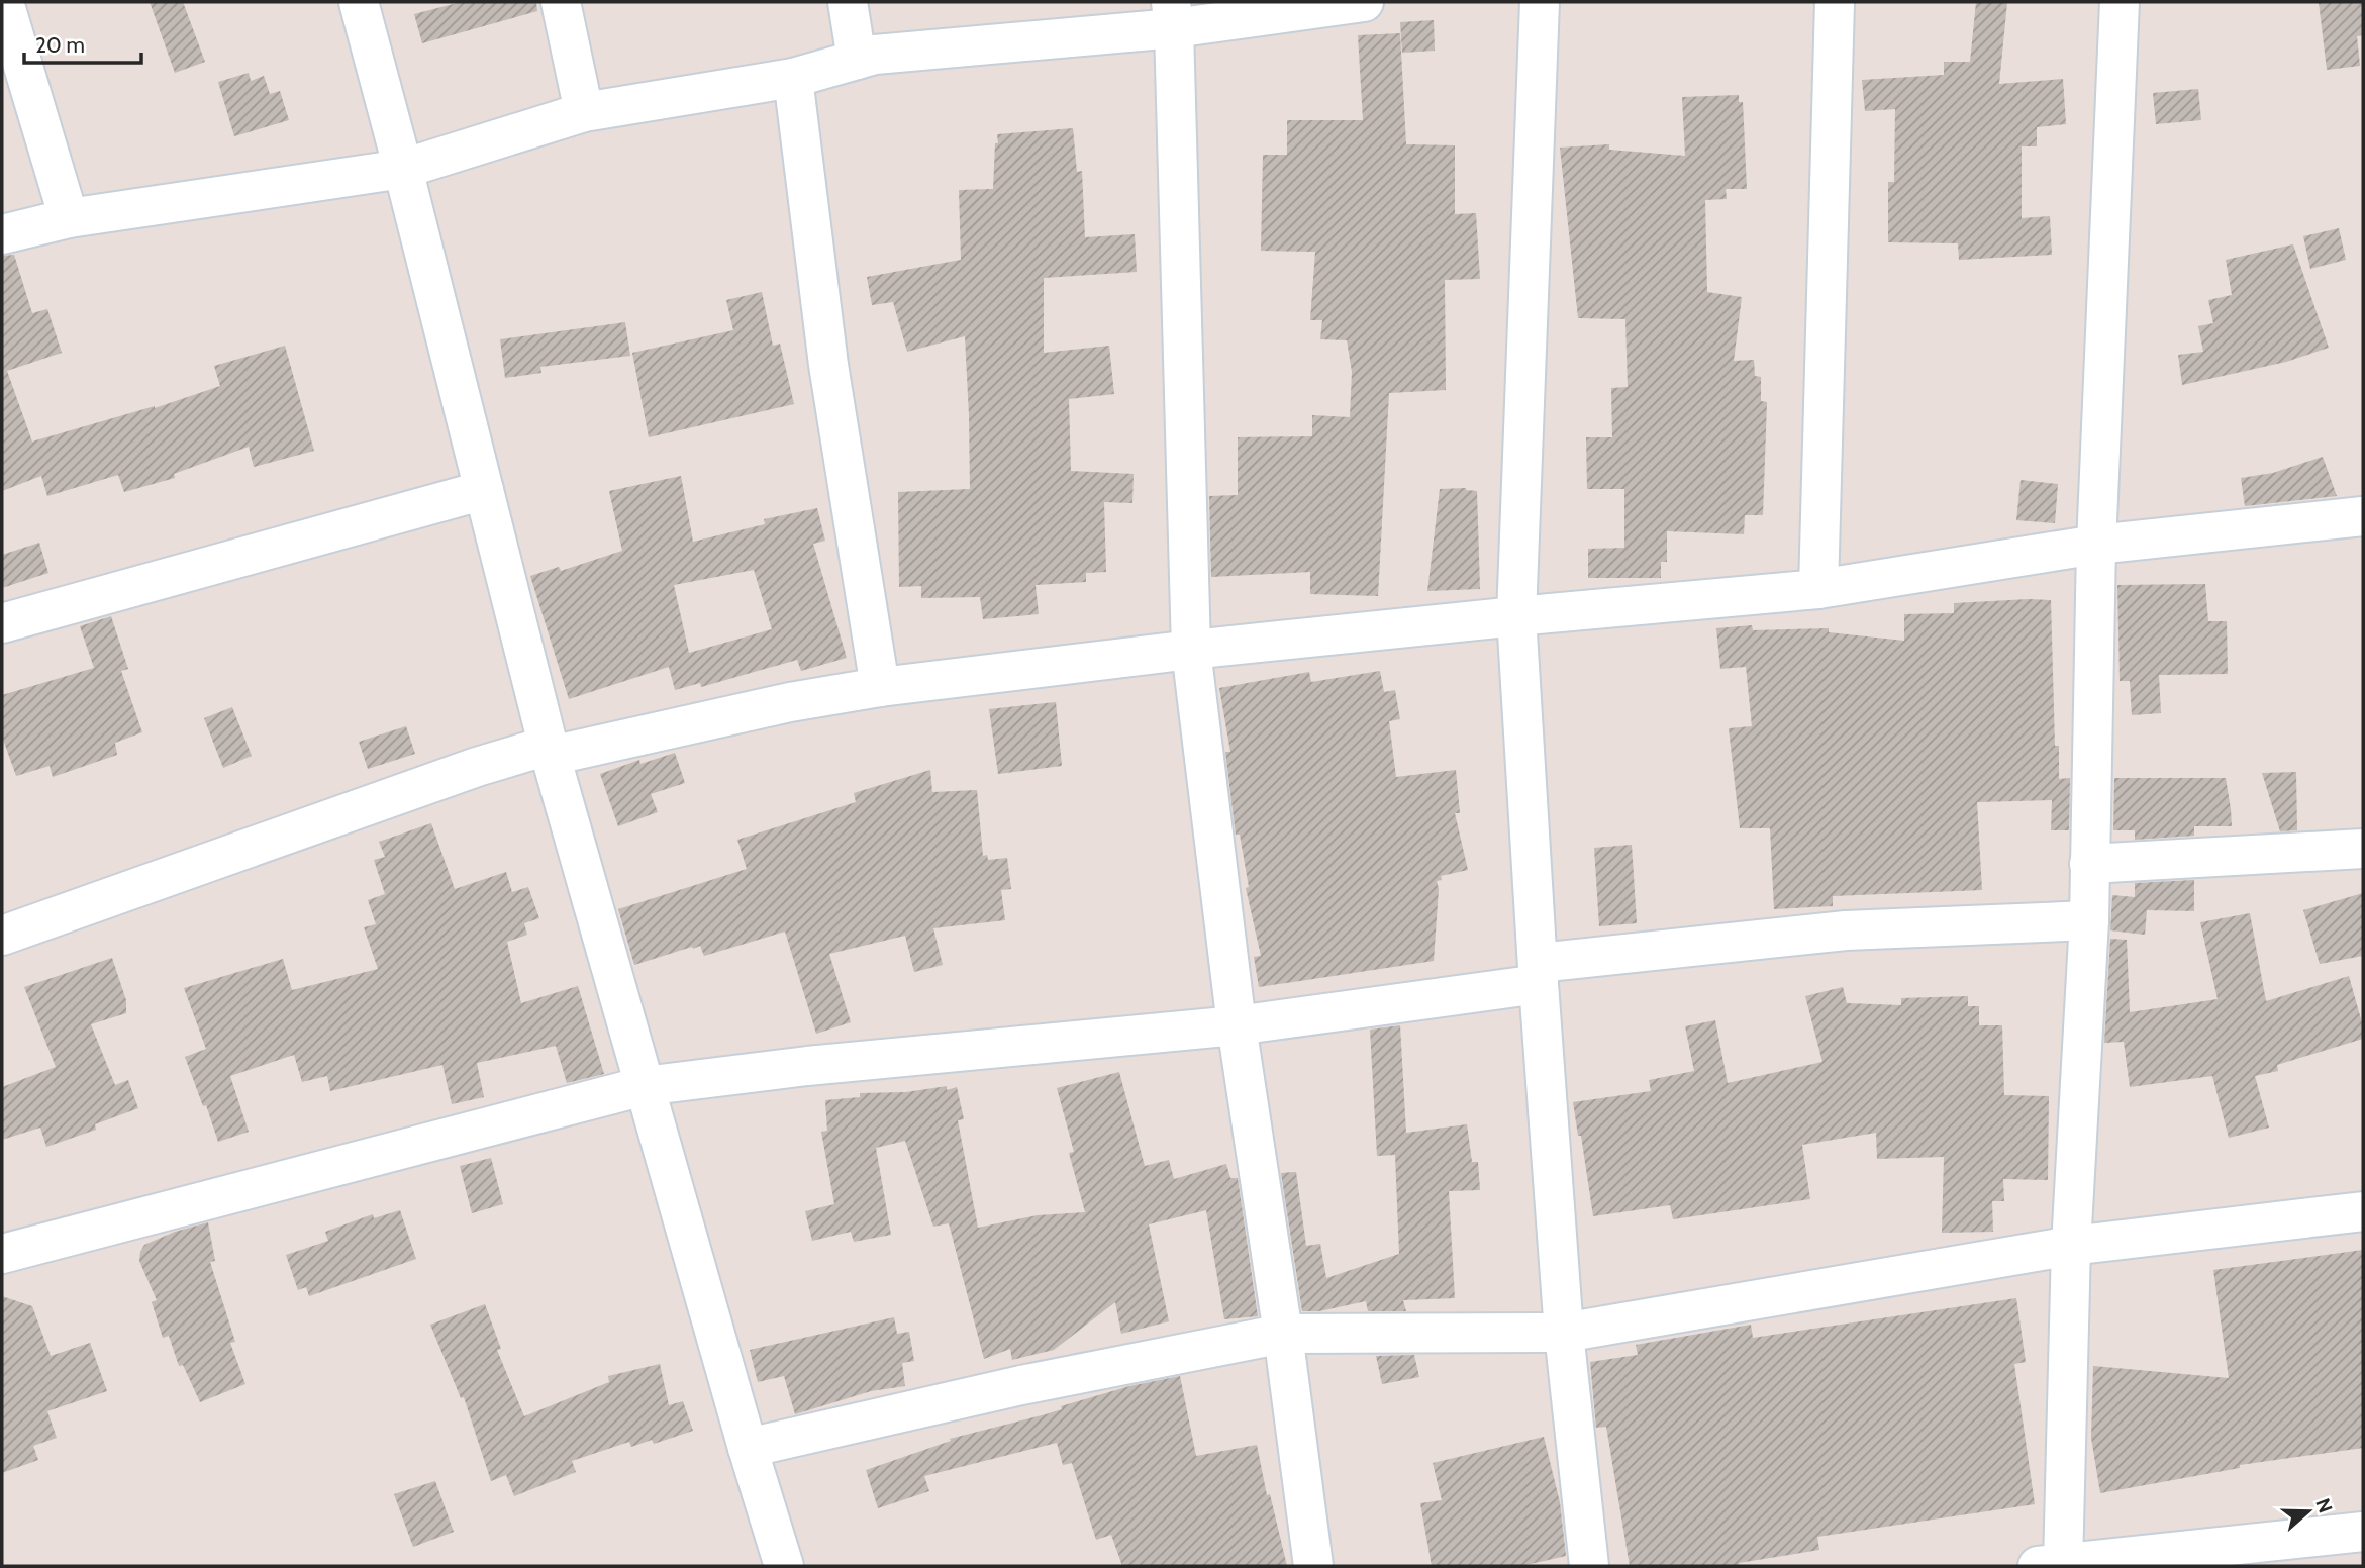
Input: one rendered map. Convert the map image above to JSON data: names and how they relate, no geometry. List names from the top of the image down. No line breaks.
{"scale_bar":"20 m","north":"right"}
